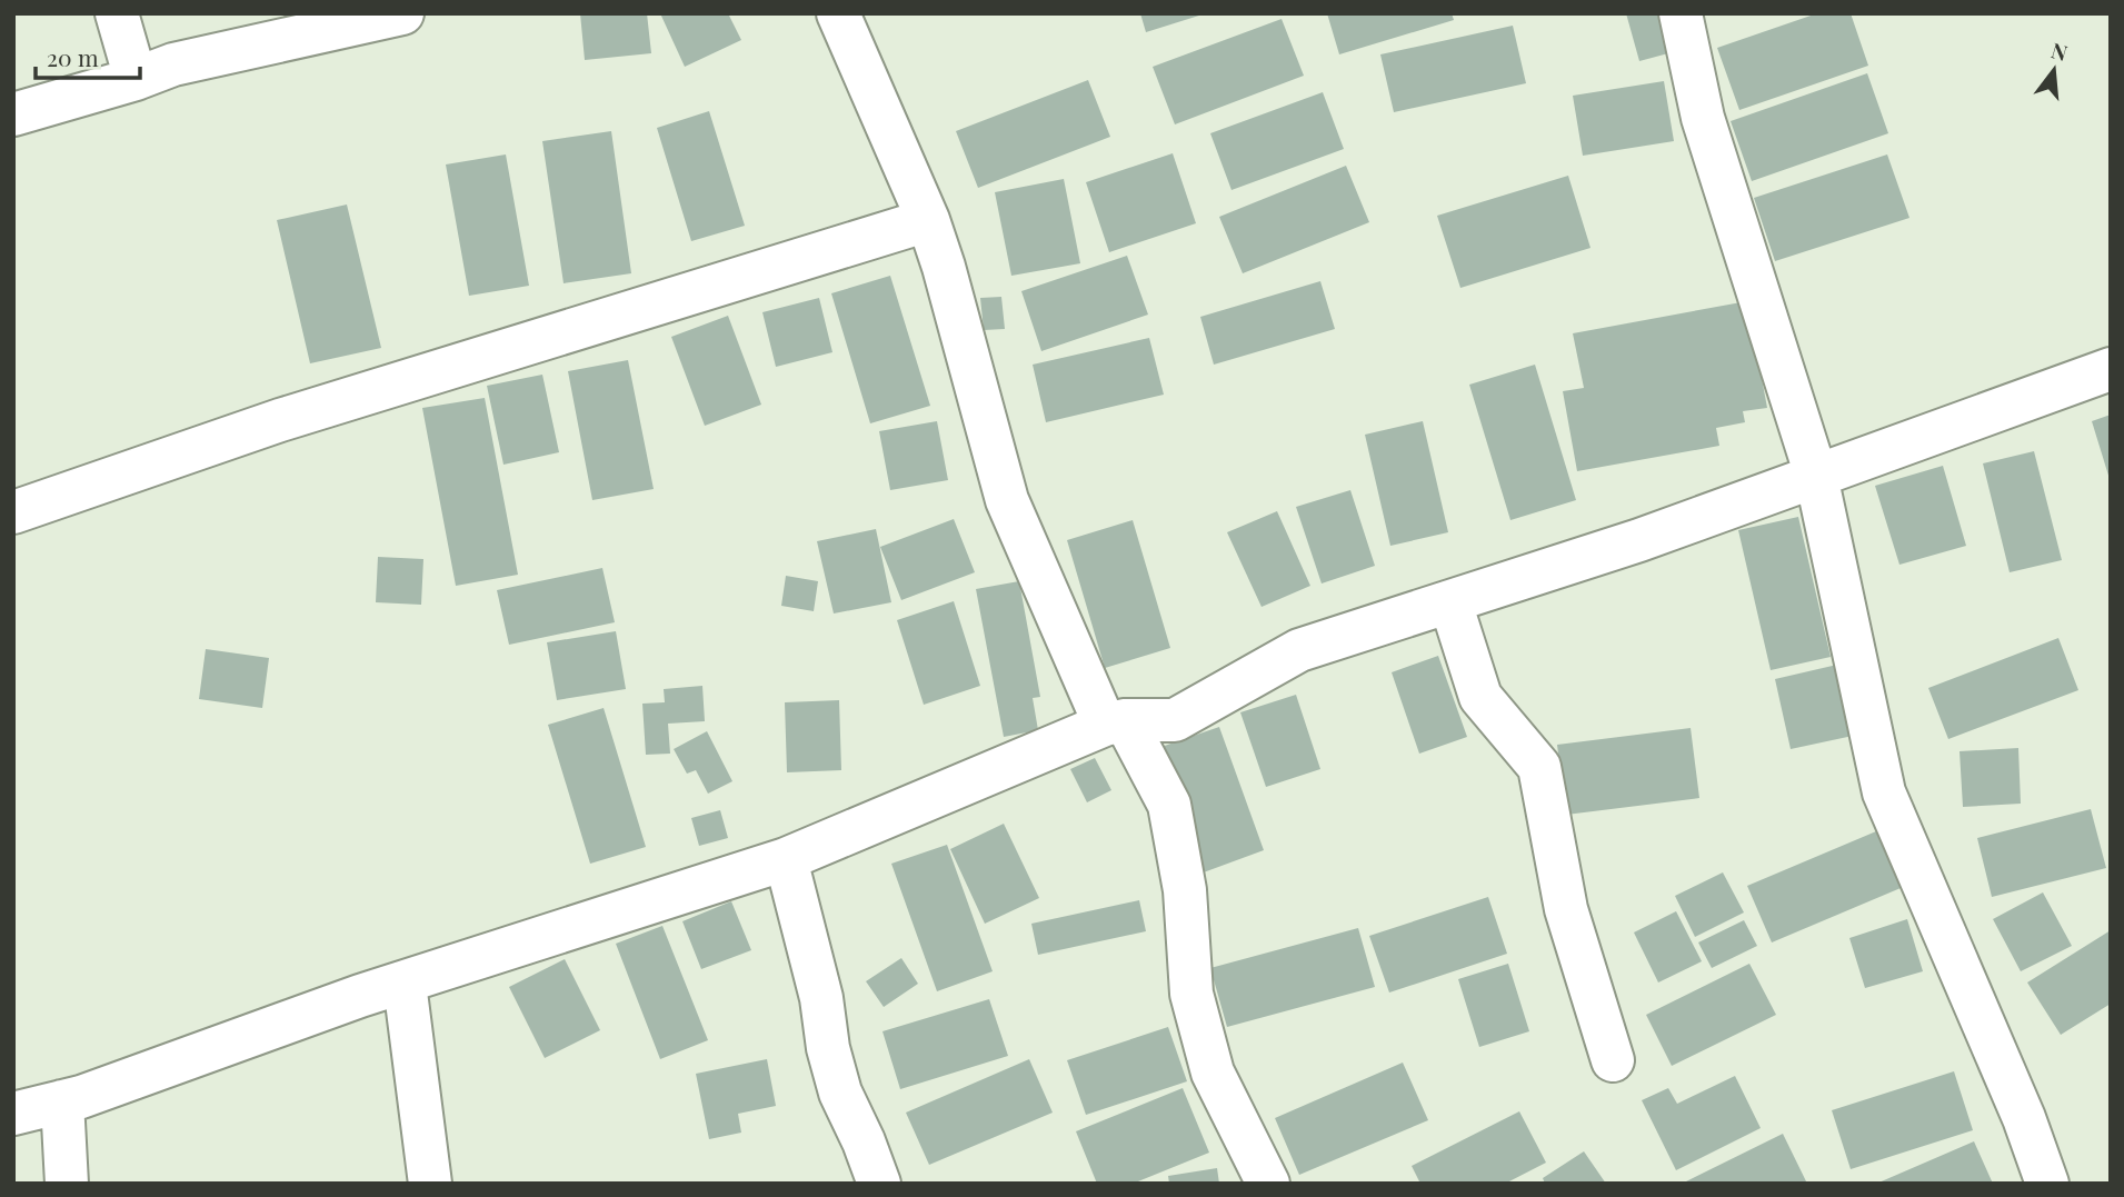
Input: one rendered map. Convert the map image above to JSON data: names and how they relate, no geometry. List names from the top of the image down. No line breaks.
{"scale_bar":"20 m","north":"top"}
